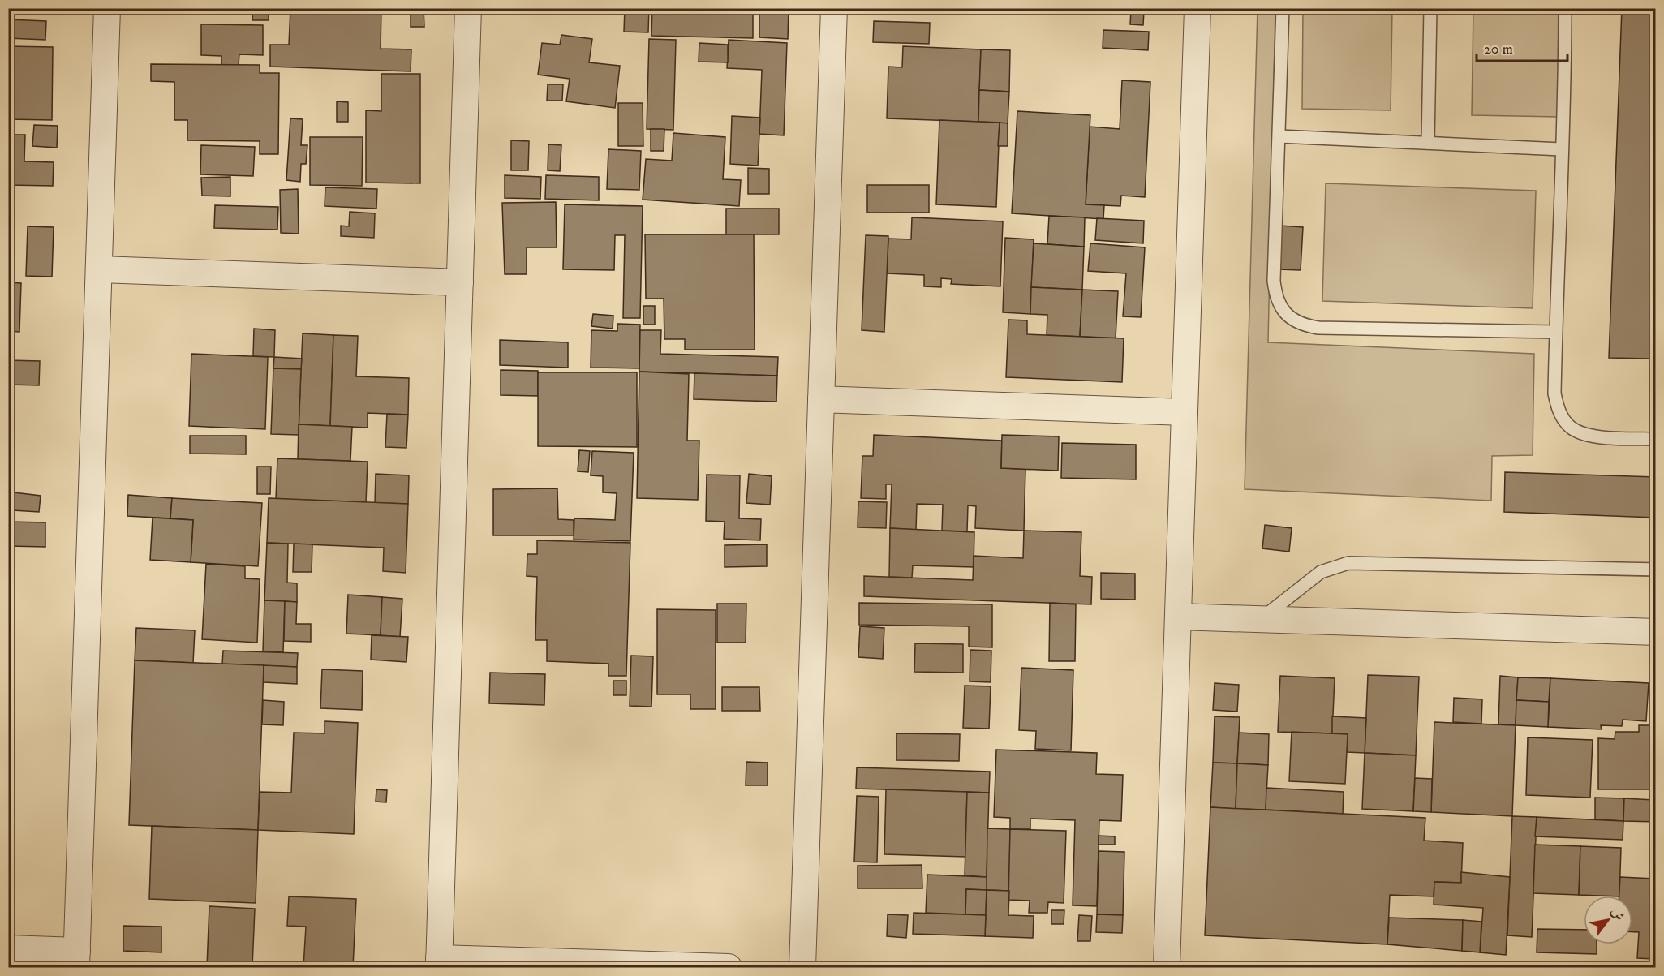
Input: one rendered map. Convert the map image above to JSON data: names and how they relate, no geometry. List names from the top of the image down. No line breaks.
{"scale_bar":"20 m","north":"top right"}
